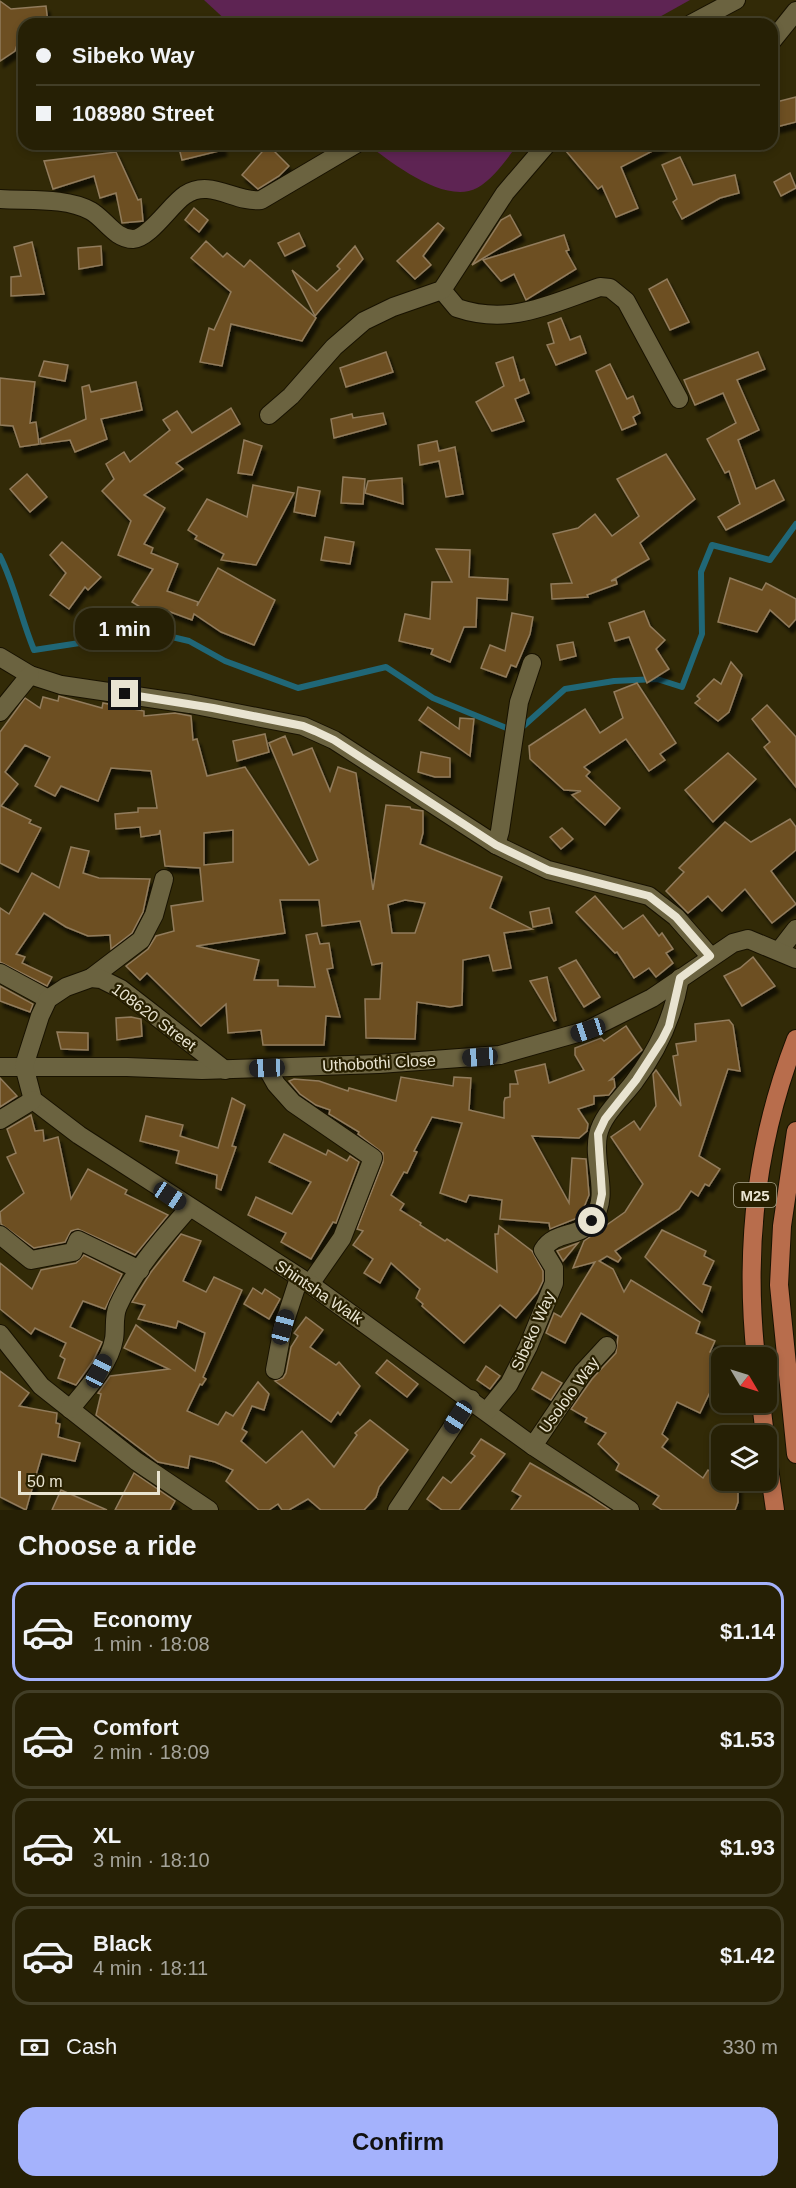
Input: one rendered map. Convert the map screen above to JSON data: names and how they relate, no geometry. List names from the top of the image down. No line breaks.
{"streets":{"main road":["M25"],"street":["108620 Street","Uthobothi Close","Shintsha Walk","Sibeko Way","Usololo Way"]},"crossings":[["108620 Street","Uthobothi Close"],["Uthobothi Close","Sibeko Way"],["Shintsha Walk","Sibeko Way"],["Shintsha Walk","Usololo Way"]],"scale_bar":"50 m","north":"bottom right","page":{"banner":["Sibeko Way","108980 Street"],"bubble":"1 min","scale":"50 m","heading":"Choose a ride","list":[{"name":"Economy","note":"1 min · 18:08","value":"$1.14"},{"name":"Comfort","note":"2 min · 18:09","value":"$1.53"},{"name":"XL","note":"3 min · 18:10","value":"$1.93"},{"name":"Black","note":"4 min · 18:11","value":"$1.42"}],"pay":["Cash","330 m"],"buttons":"Confirm"}}
